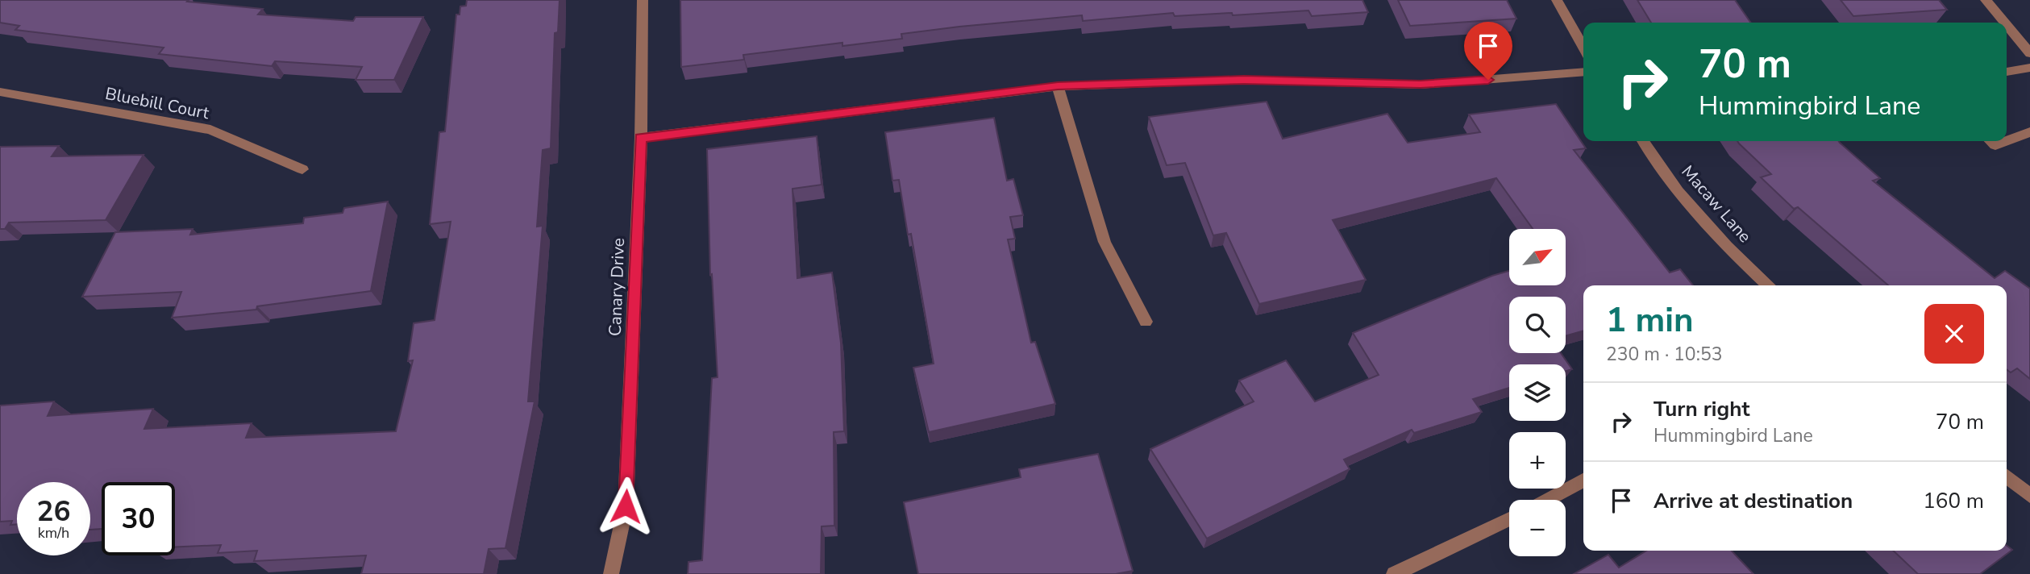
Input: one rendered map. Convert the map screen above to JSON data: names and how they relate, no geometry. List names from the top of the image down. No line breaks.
{"streets":{"street":["Bluebill Court","Macaw Lane","Canary Drive"]},"north":"top right","page":{"turn":["70 m","Hummingbird Lane"],"map_buttons":["+","−"],"heading":["1 min","230 m · 10:53"],"list":[{"name":"Turn right","note":"Hummingbird Lane","value":"70 m"},{"name":"Arrive at destination","value":"160 m"}],"speed":"26 km/h","limit":"30"}}
